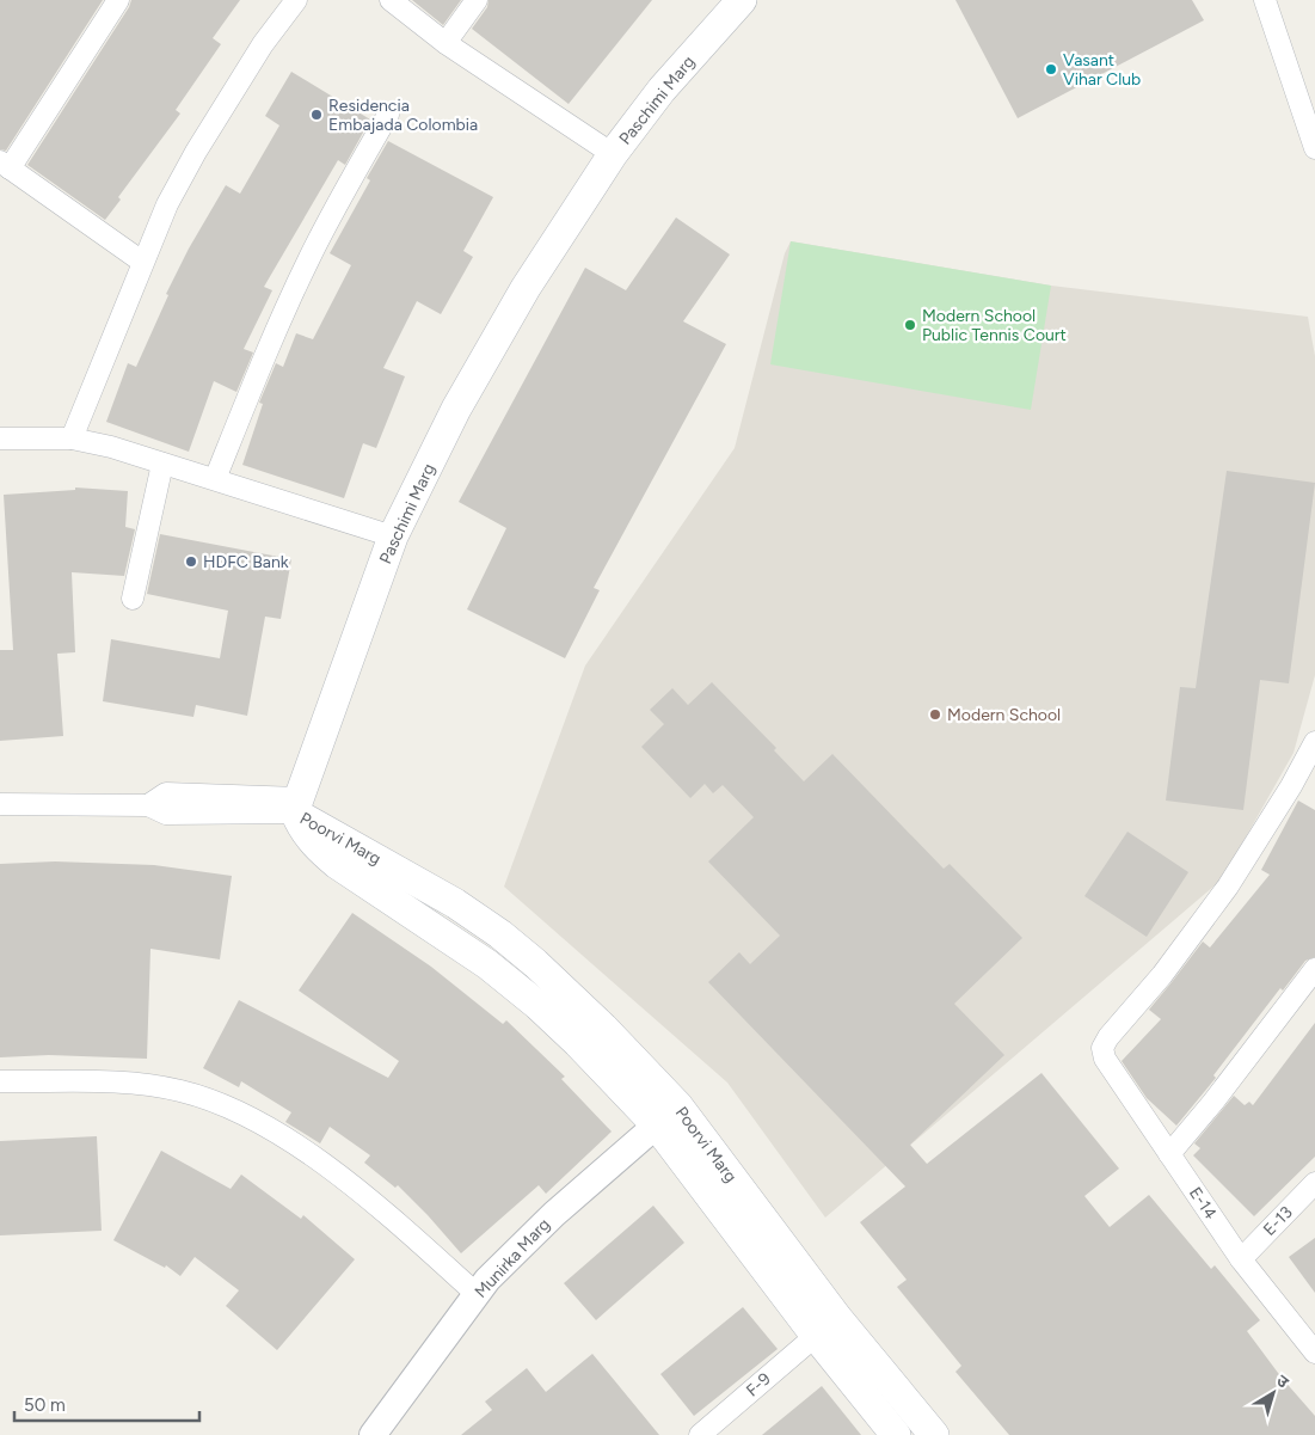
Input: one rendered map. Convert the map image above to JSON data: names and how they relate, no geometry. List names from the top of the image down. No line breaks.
{"streets":{"main road":["Paschimi Marg","Poorvi Marg"],"street":["E-14","E-13","Munirka Marg","F-9"]},"crossings":[["Paschimi Marg","Poorvi Marg"],["Poorvi Marg","Munirka Marg"],["Poorvi Marg","F-9"],["E-14","E-13"]],"places":["Vasant Vihar Club","Residencia Embajada Colombia","Modern School Public Tennis Court","HDFC Bank","Modern School"],"scale_bar":"50 m","north":"top right"}
